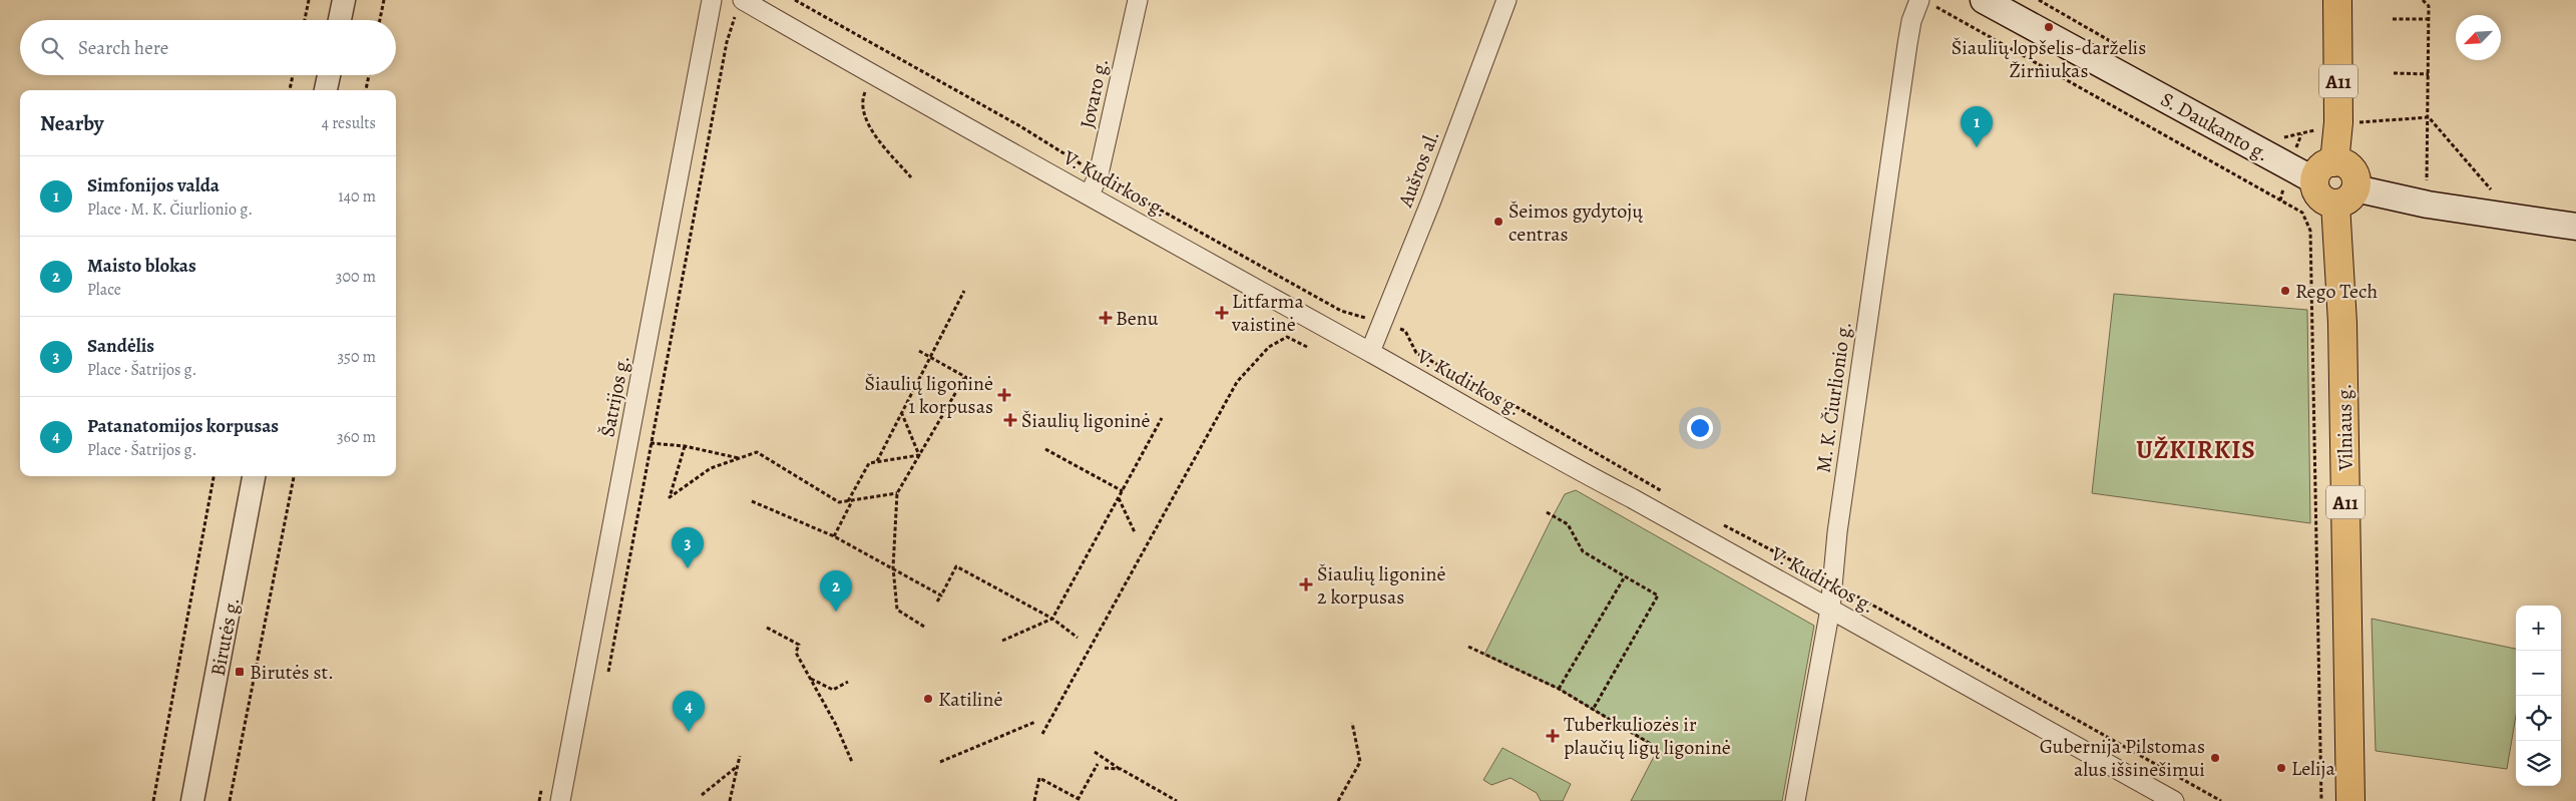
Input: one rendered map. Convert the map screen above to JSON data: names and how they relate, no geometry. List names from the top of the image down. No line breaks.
{"streets":{"highway":["A11","Vilniaus g."],"main road":["S. Daukanto g."],"street":["Jovaro g.","Aušros al.","V. Kudirkos g.","Šatrijos g.","M. K. Čiurlionio g.","Birutės g."]},"crossings":[["A11","S. Daukanto g."],["A11","Vilniaus g."],["Jovaro g.","V. Kudirkos g."],["S. Daukanto g.","Vilniaus g."],["Aušros al.","V. Kudirkos g."],["V. Kudirkos g.","M. K. Čiurlionio g."]],"districts":["UŽKIRKIS"],"places":{"other":["Šiaulių lopšelis-darželis Žirniukas","Šeimos gydytojų centras","Rego Tech","Katilinė","Gubernija Pilstomas alus išsinešimui","Lelija"],"health":["Litfarma vaistinė","Benu","Šiaulių ligoninė 1 korpusas","Šiaulių ligoninė","Šiaulių ligoninė 2 korpusas","Tuberkuliozės ir plaučių ligų ligoninė"],"transit":["Birutės st."]},"north":"bottom left","page":{"search":"Search here","heading":["Nearby","4 results"],"pins":["1","3","2","4"],"list":[{"mark":"1","name":"Simfonijos valda","note":"Place · M. K. Čiurlionio g.","value":"140 m"},{"mark":"2","name":"Maisto blokas","note":"Place","value":"300 m"},{"mark":"3","name":"Sandėlis","note":"Place · Šatrijos g.","value":"350 m"},{"mark":"4","name":"Patanatomijos korpusas","note":"Place · Šatrijos g.","value":"360 m"}],"map_buttons":["+","−"]}}
